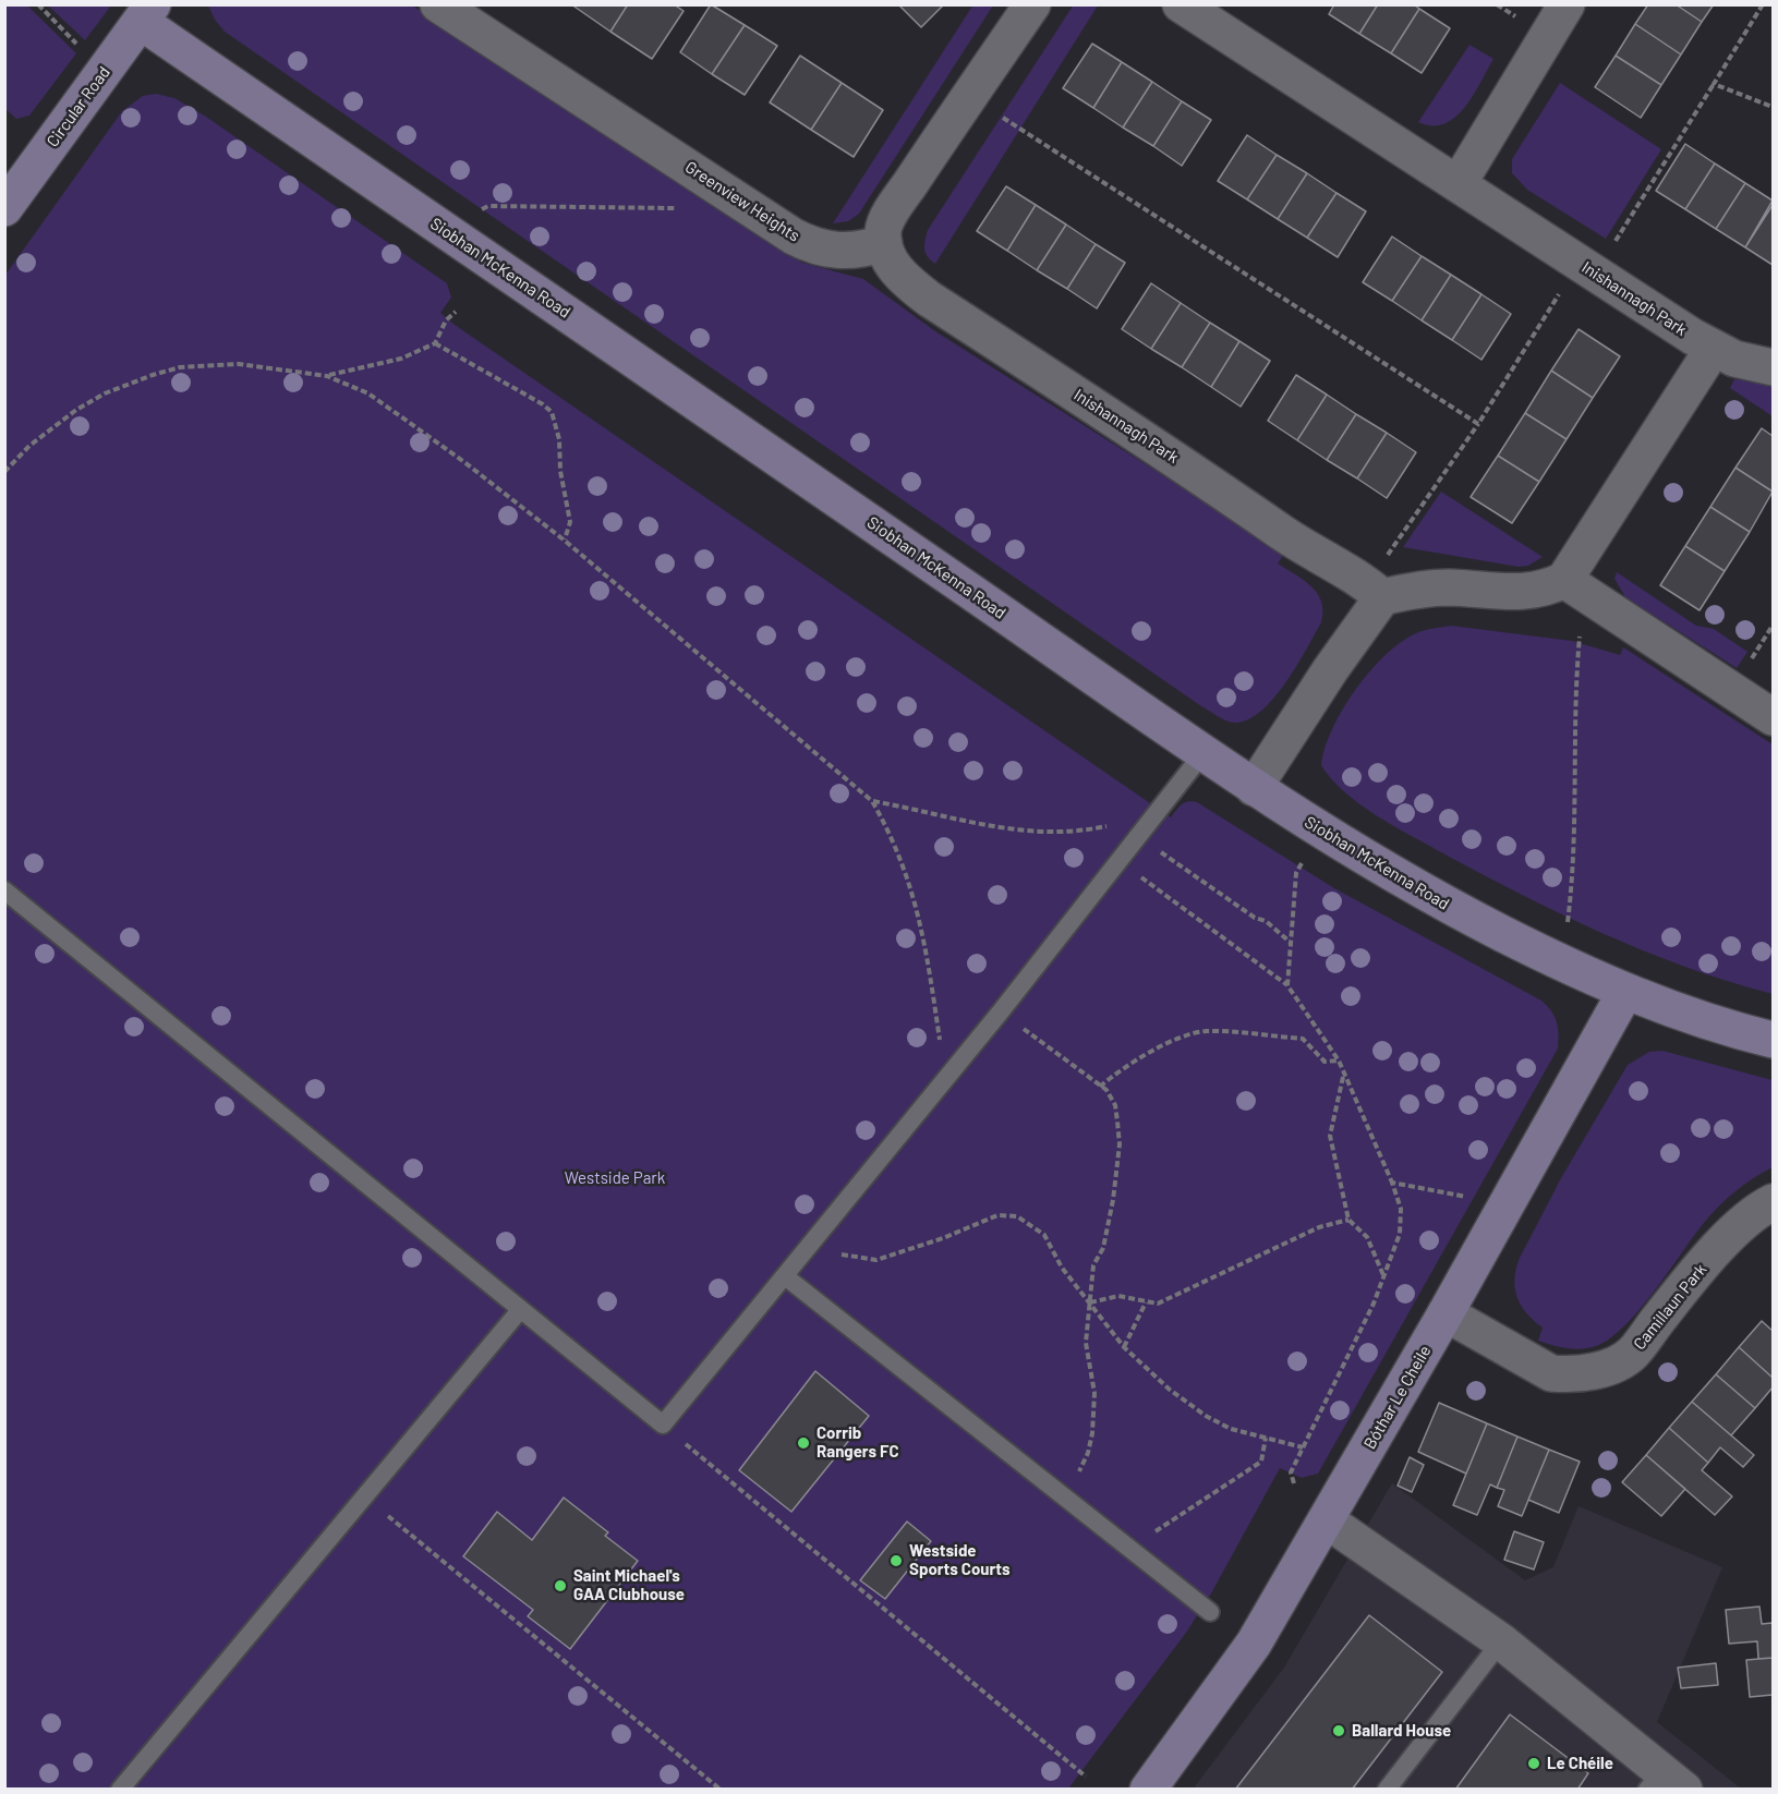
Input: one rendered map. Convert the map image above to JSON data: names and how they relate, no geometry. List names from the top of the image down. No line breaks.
{"streets":{"street":["Circular Road","Greenview Heights","Siobhan McKenna Road","Inishannagh Park","Camillaun Park","Bóthar Le Cheile"]},"crossings":[["Circular Road","Siobhan McKenna Road"],["Greenview Heights","Inishannagh Park"],["Siobhan McKenna Road","Bóthar Le Cheile"],["Camillaun Park","Bóthar Le Cheile"]],"parks":["Westside Park"],"places":["Corrib Rangers FC","Westside Sports Courts","Saint Michael's GAA Clubhouse","Ballard House","Le Chéile"]}
